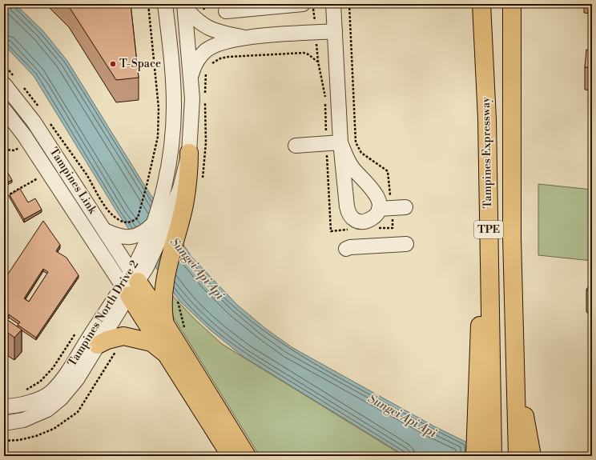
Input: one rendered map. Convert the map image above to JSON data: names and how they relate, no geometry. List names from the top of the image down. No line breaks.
{"streets":{"highway":["Tampines Expressway","TPE"],"street":["Tampines Link","Tampines North Drive 2"]},"crossings":[["Tampines Link","Tampines North Drive 2"]],"water":["Sungei Api Api"],"places":["T-Space"]}
